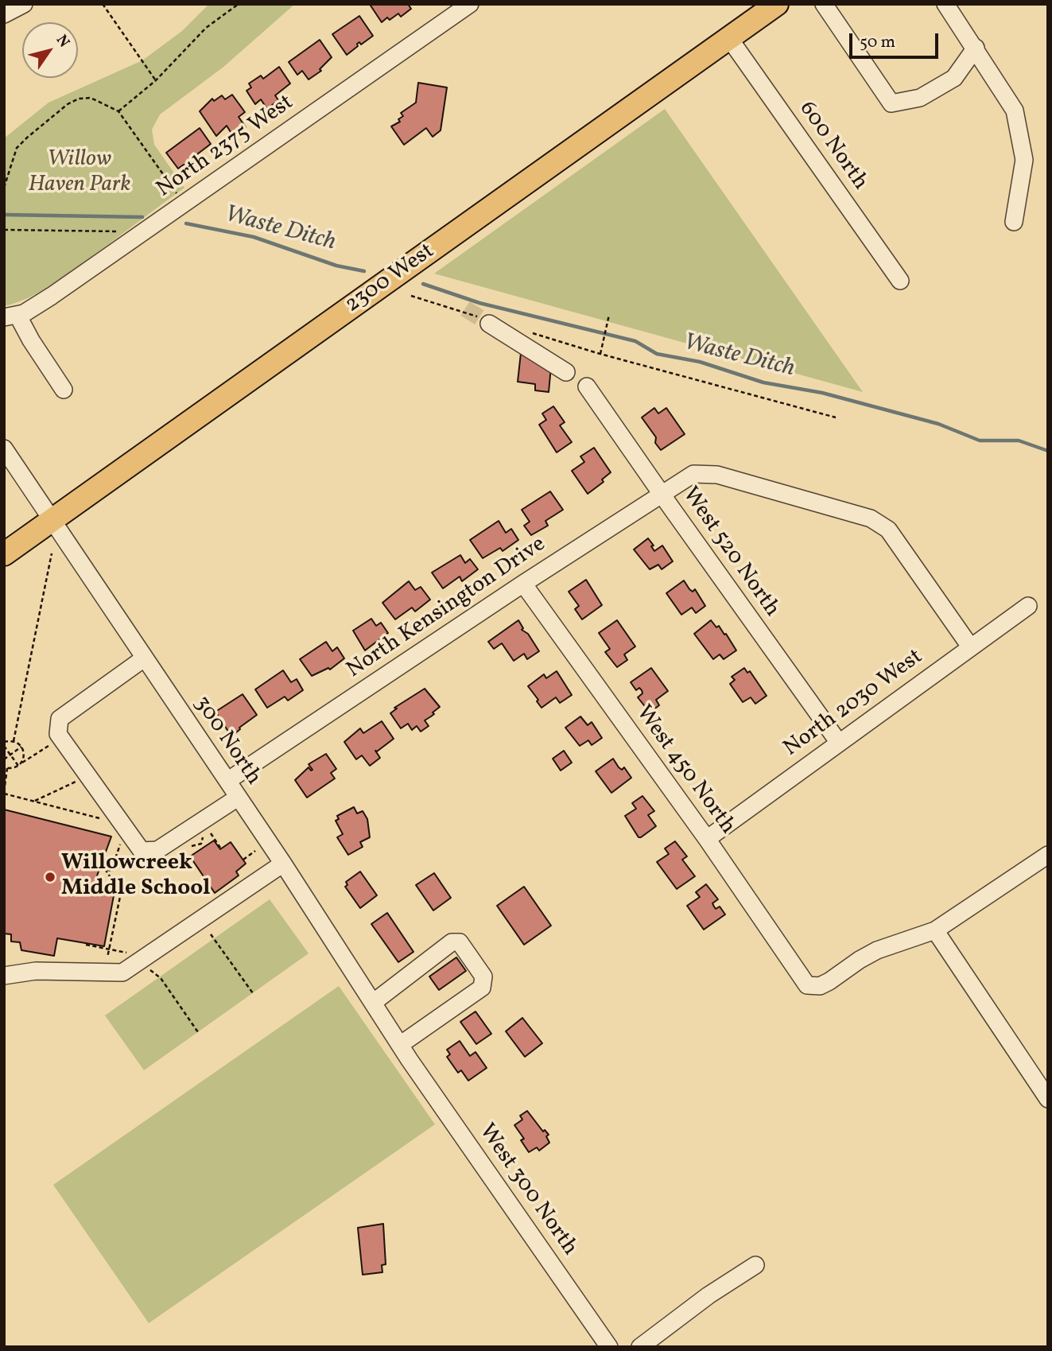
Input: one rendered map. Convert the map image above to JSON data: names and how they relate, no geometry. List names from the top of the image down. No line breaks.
{"streets":{"main road":["2300 West"],"street":["600 North","North 2375 West","West 520 North","North Kensington Drive","North 2030 West","300 North","West 450 North","West 300 North"]},"crossings":[["600 North","2300 West"],["2300 West","300 North"],["West 520 North","North Kensington Drive"],["West 520 North","North 2030 West"],["North Kensington Drive","North 2030 West"],["North Kensington Drive","300 North"],["North Kensington Drive","West 450 North"],["North 2030 West","West 450 North"],["300 North","West 300 North"]],"water":["Waste Ditch"],"parks":["Willow Haven Park"],"places":["Willowcreek Middle School"],"scale_bar":"50 m","north":"top right"}
